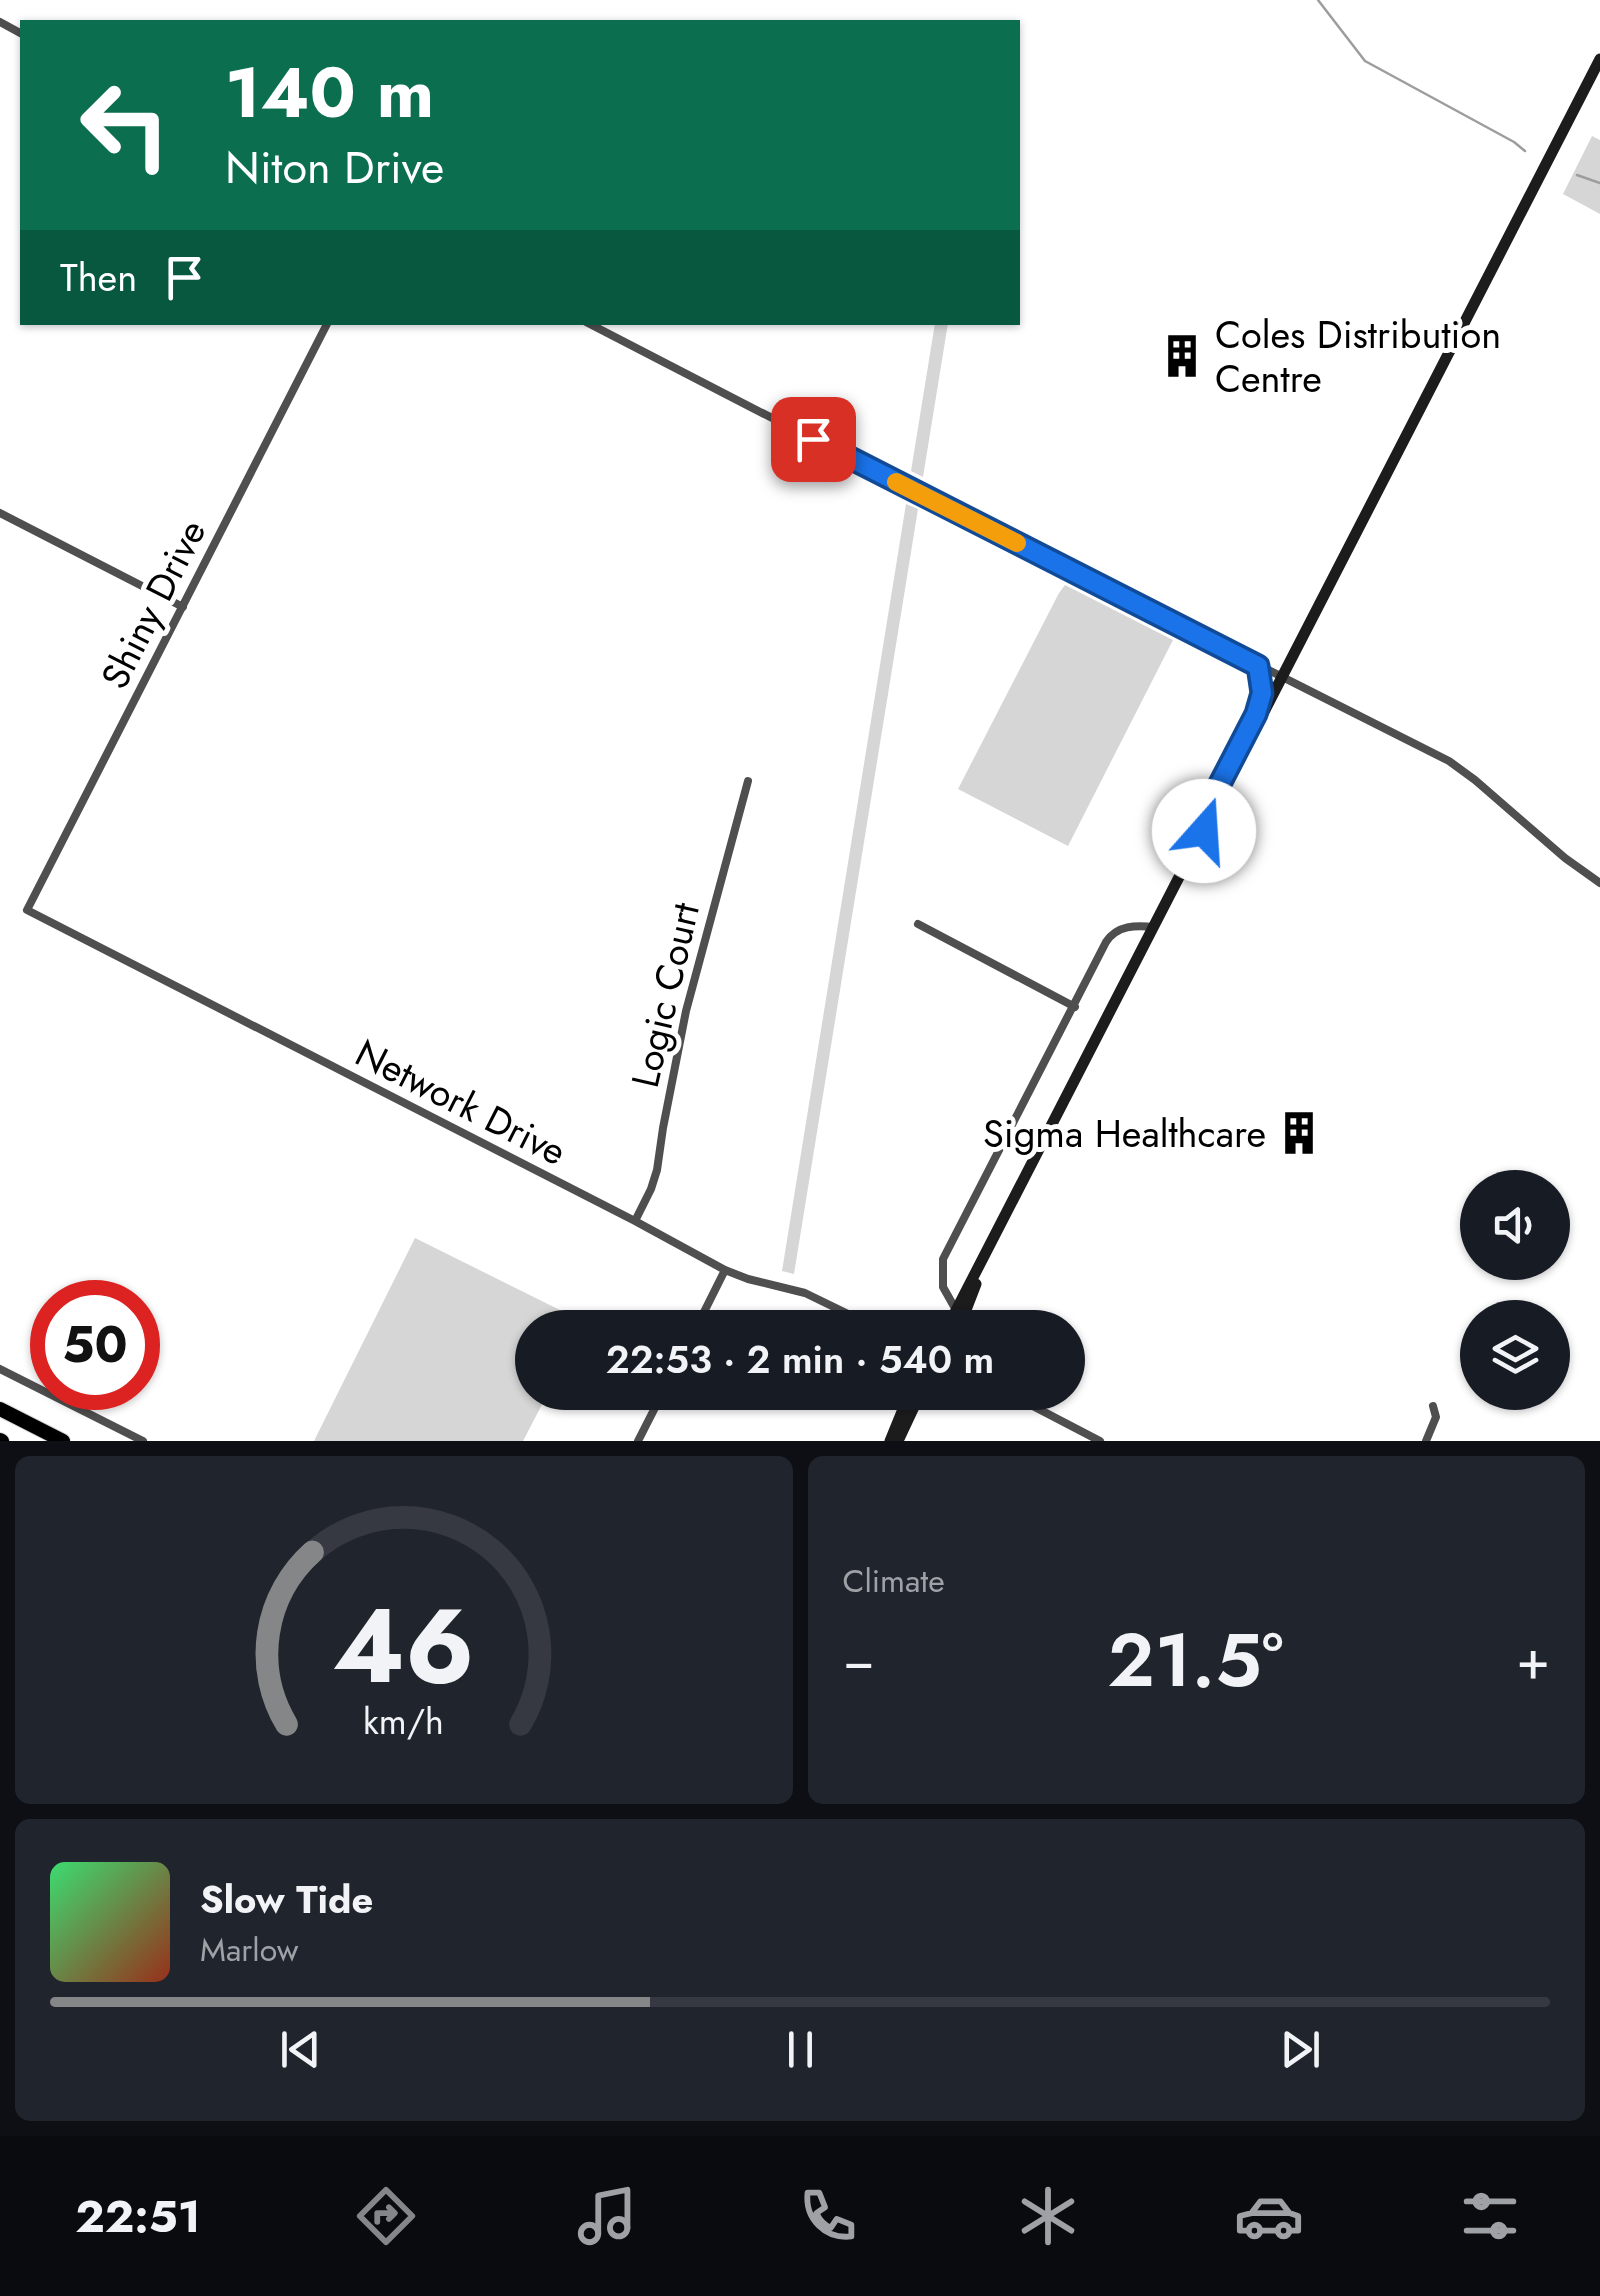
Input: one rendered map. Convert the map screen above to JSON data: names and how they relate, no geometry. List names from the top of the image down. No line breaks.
{"streets":{"street":["Shiny Drive","Logic Court","Network Drive"]},"crossings":[["Shiny Drive","Network Drive"],["Logic Court","Network Drive"]],"places":{"building":["Coles Distribution Centre","Sigma Healthcare"]},"page":{"turn":["140 m","Niton Drive"],"then":"Then","limit":"50","trip":"22:53 · 2 min · 540 m","tile":"Climate","heat":["−","21.5°","+"],"song":["Slow Tide","Marlow"],"tabs":"22:51","gauge":["46","km/h"]}}
